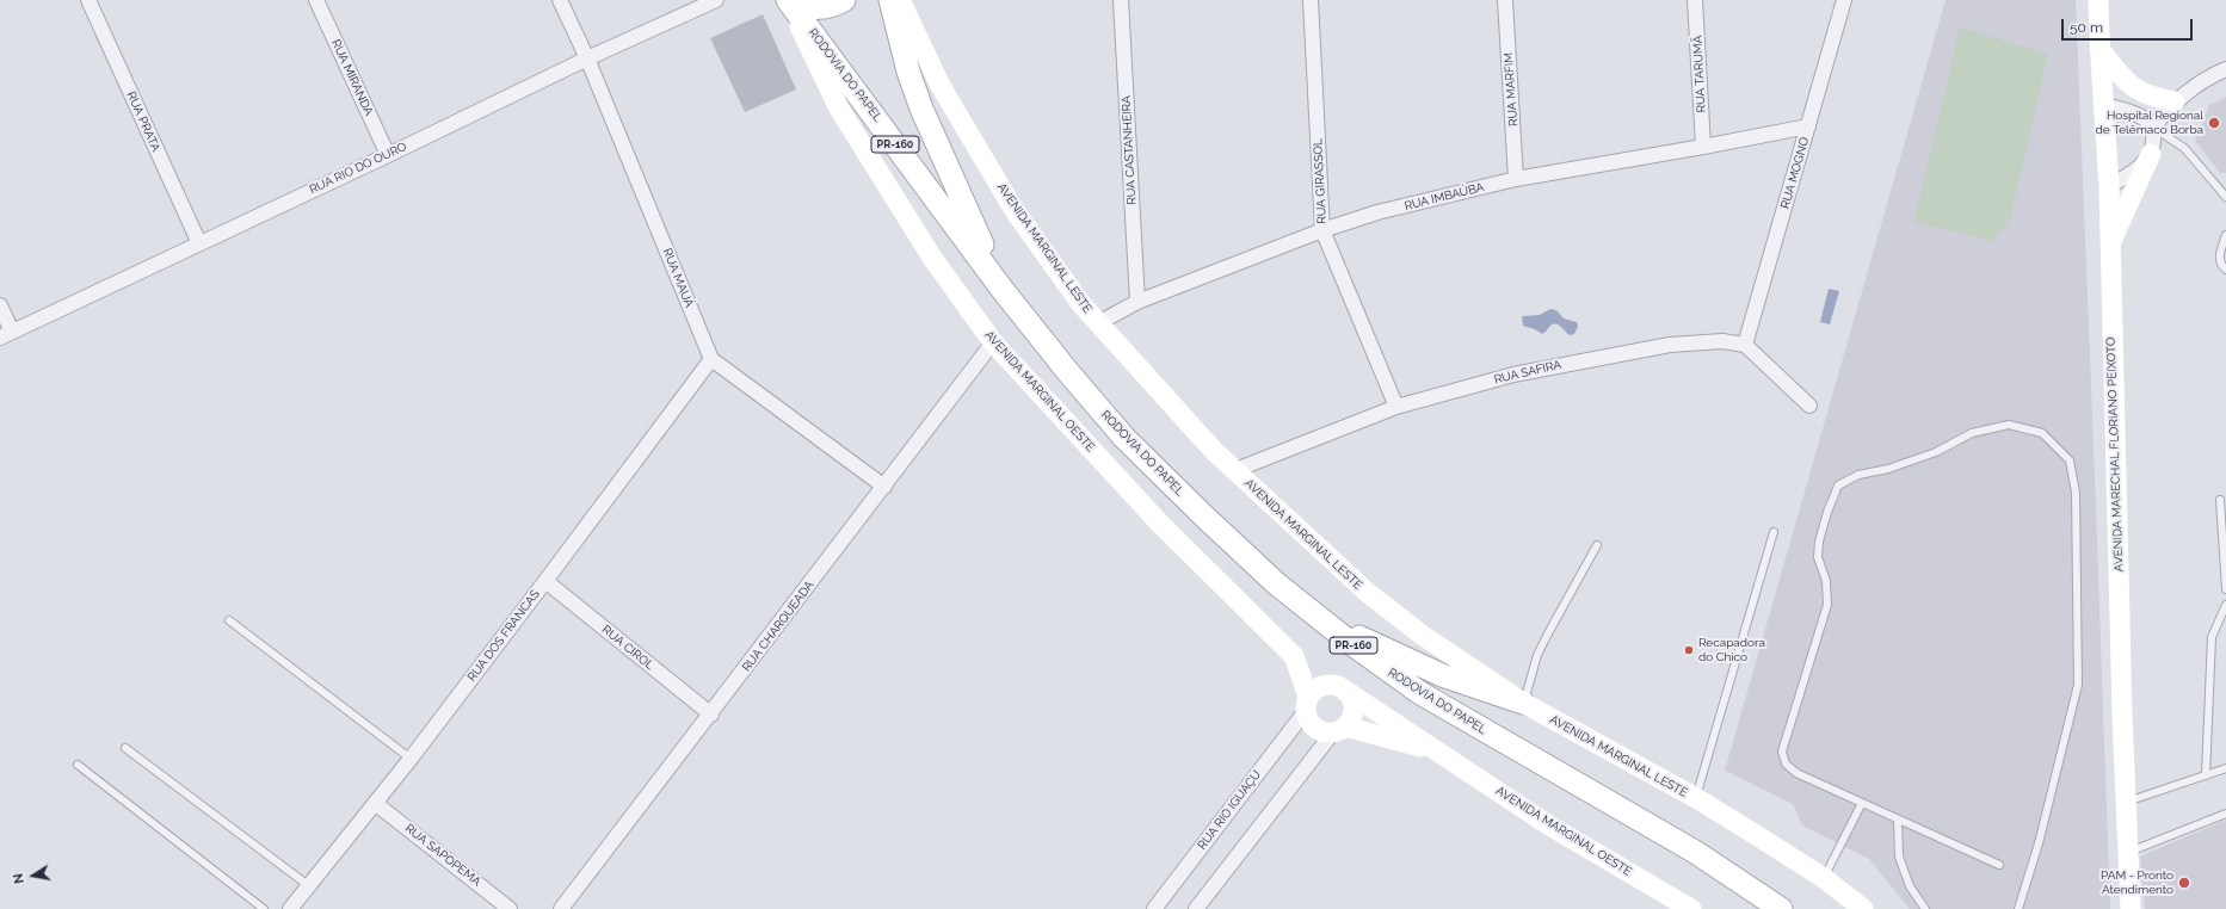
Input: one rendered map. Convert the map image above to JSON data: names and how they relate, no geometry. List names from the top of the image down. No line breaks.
{"streets":{"main road":["RODOVIA DO PAPEL","PR-160","AVENIDA MARGINAL LESTE","AVENIDA MARGINAL OESTE","AVENIDA MARECHAL FLORIANO PEIXOTO"],"street":["RUA TARUMÃ","RUA MIRANDA","RUA MARFIM","RUA PRATA","RUA CASTANHEIRA","RUA RIO DO OURO","RUA MOGNO","RUA GIRASSOL","RUA IMBAÚBA","RUA MAUÁ","RUA SAFIRA","RUA CHARQUEADA","RUA DOS FRANCAS","RUA CIROL","RUA RIO IGUAÇU","RUA SAPOPEMA"]},"crossings":[["RUA TARUMÃ","RUA IMBAÚBA"],["RODOVIA DO PAPEL","AVENIDA MARGINAL OESTE"],["RUA MIRANDA","RUA RIO DO OURO"],["RUA MARFIM","RUA IMBAÚBA"],["RUA PRATA","RUA RIO DO OURO"],["RUA CASTANHEIRA","RUA IMBAÚBA"],["RUA RIO DO OURO","RUA MAUÁ"],["RUA MOGNO","RUA IMBAÚBA"],["RUA MOGNO","RUA SAFIRA"],["RUA GIRASSOL","RUA IMBAÚBA"],["RUA GIRASSOL","RUA SAFIRA"],["RUA IMBAÚBA","AVENIDA MARGINAL LESTE"],["AVENIDA MARGINAL LESTE","RUA SAFIRA"],["RUA MAUÁ","RUA DOS FRANCAS"],["AVENIDA MARGINAL OESTE","RUA CHARQUEADA"],["AVENIDA MARGINAL OESTE","RUA RIO IGUAÇU"],["RUA CHARQUEADA","RUA CIROL"],["RUA DOS FRANCAS","RUA CIROL"],["RUA DOS FRANCAS","RUA SAPOPEMA"]],"places":["Hospital Regional de Telêmaco Borba","Recapadora do Chico","PAM - Pronto Atendimento"],"scale_bar":"50 m","north":"left"}
